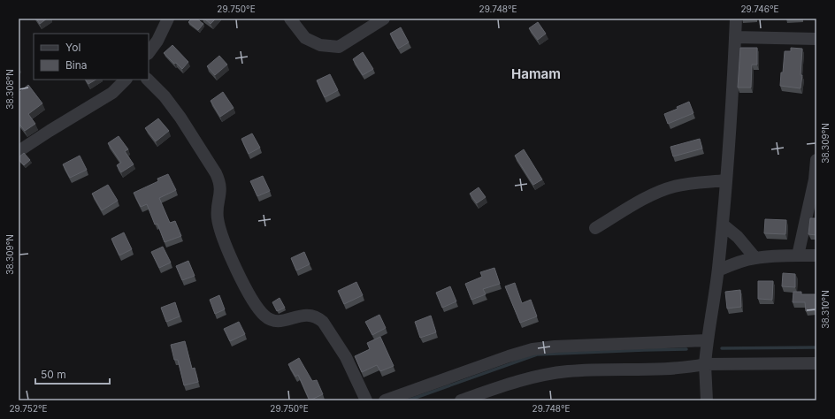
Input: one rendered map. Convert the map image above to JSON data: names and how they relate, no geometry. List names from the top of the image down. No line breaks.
{"districts":["Hamam"],"legend":["Yol","Bina"],"scale_bar":"50 m","coordinates":["29.750°E","29.748°E","29.746°E","38.308°N","38.309°N","38.310°N","29.752°E"]}
